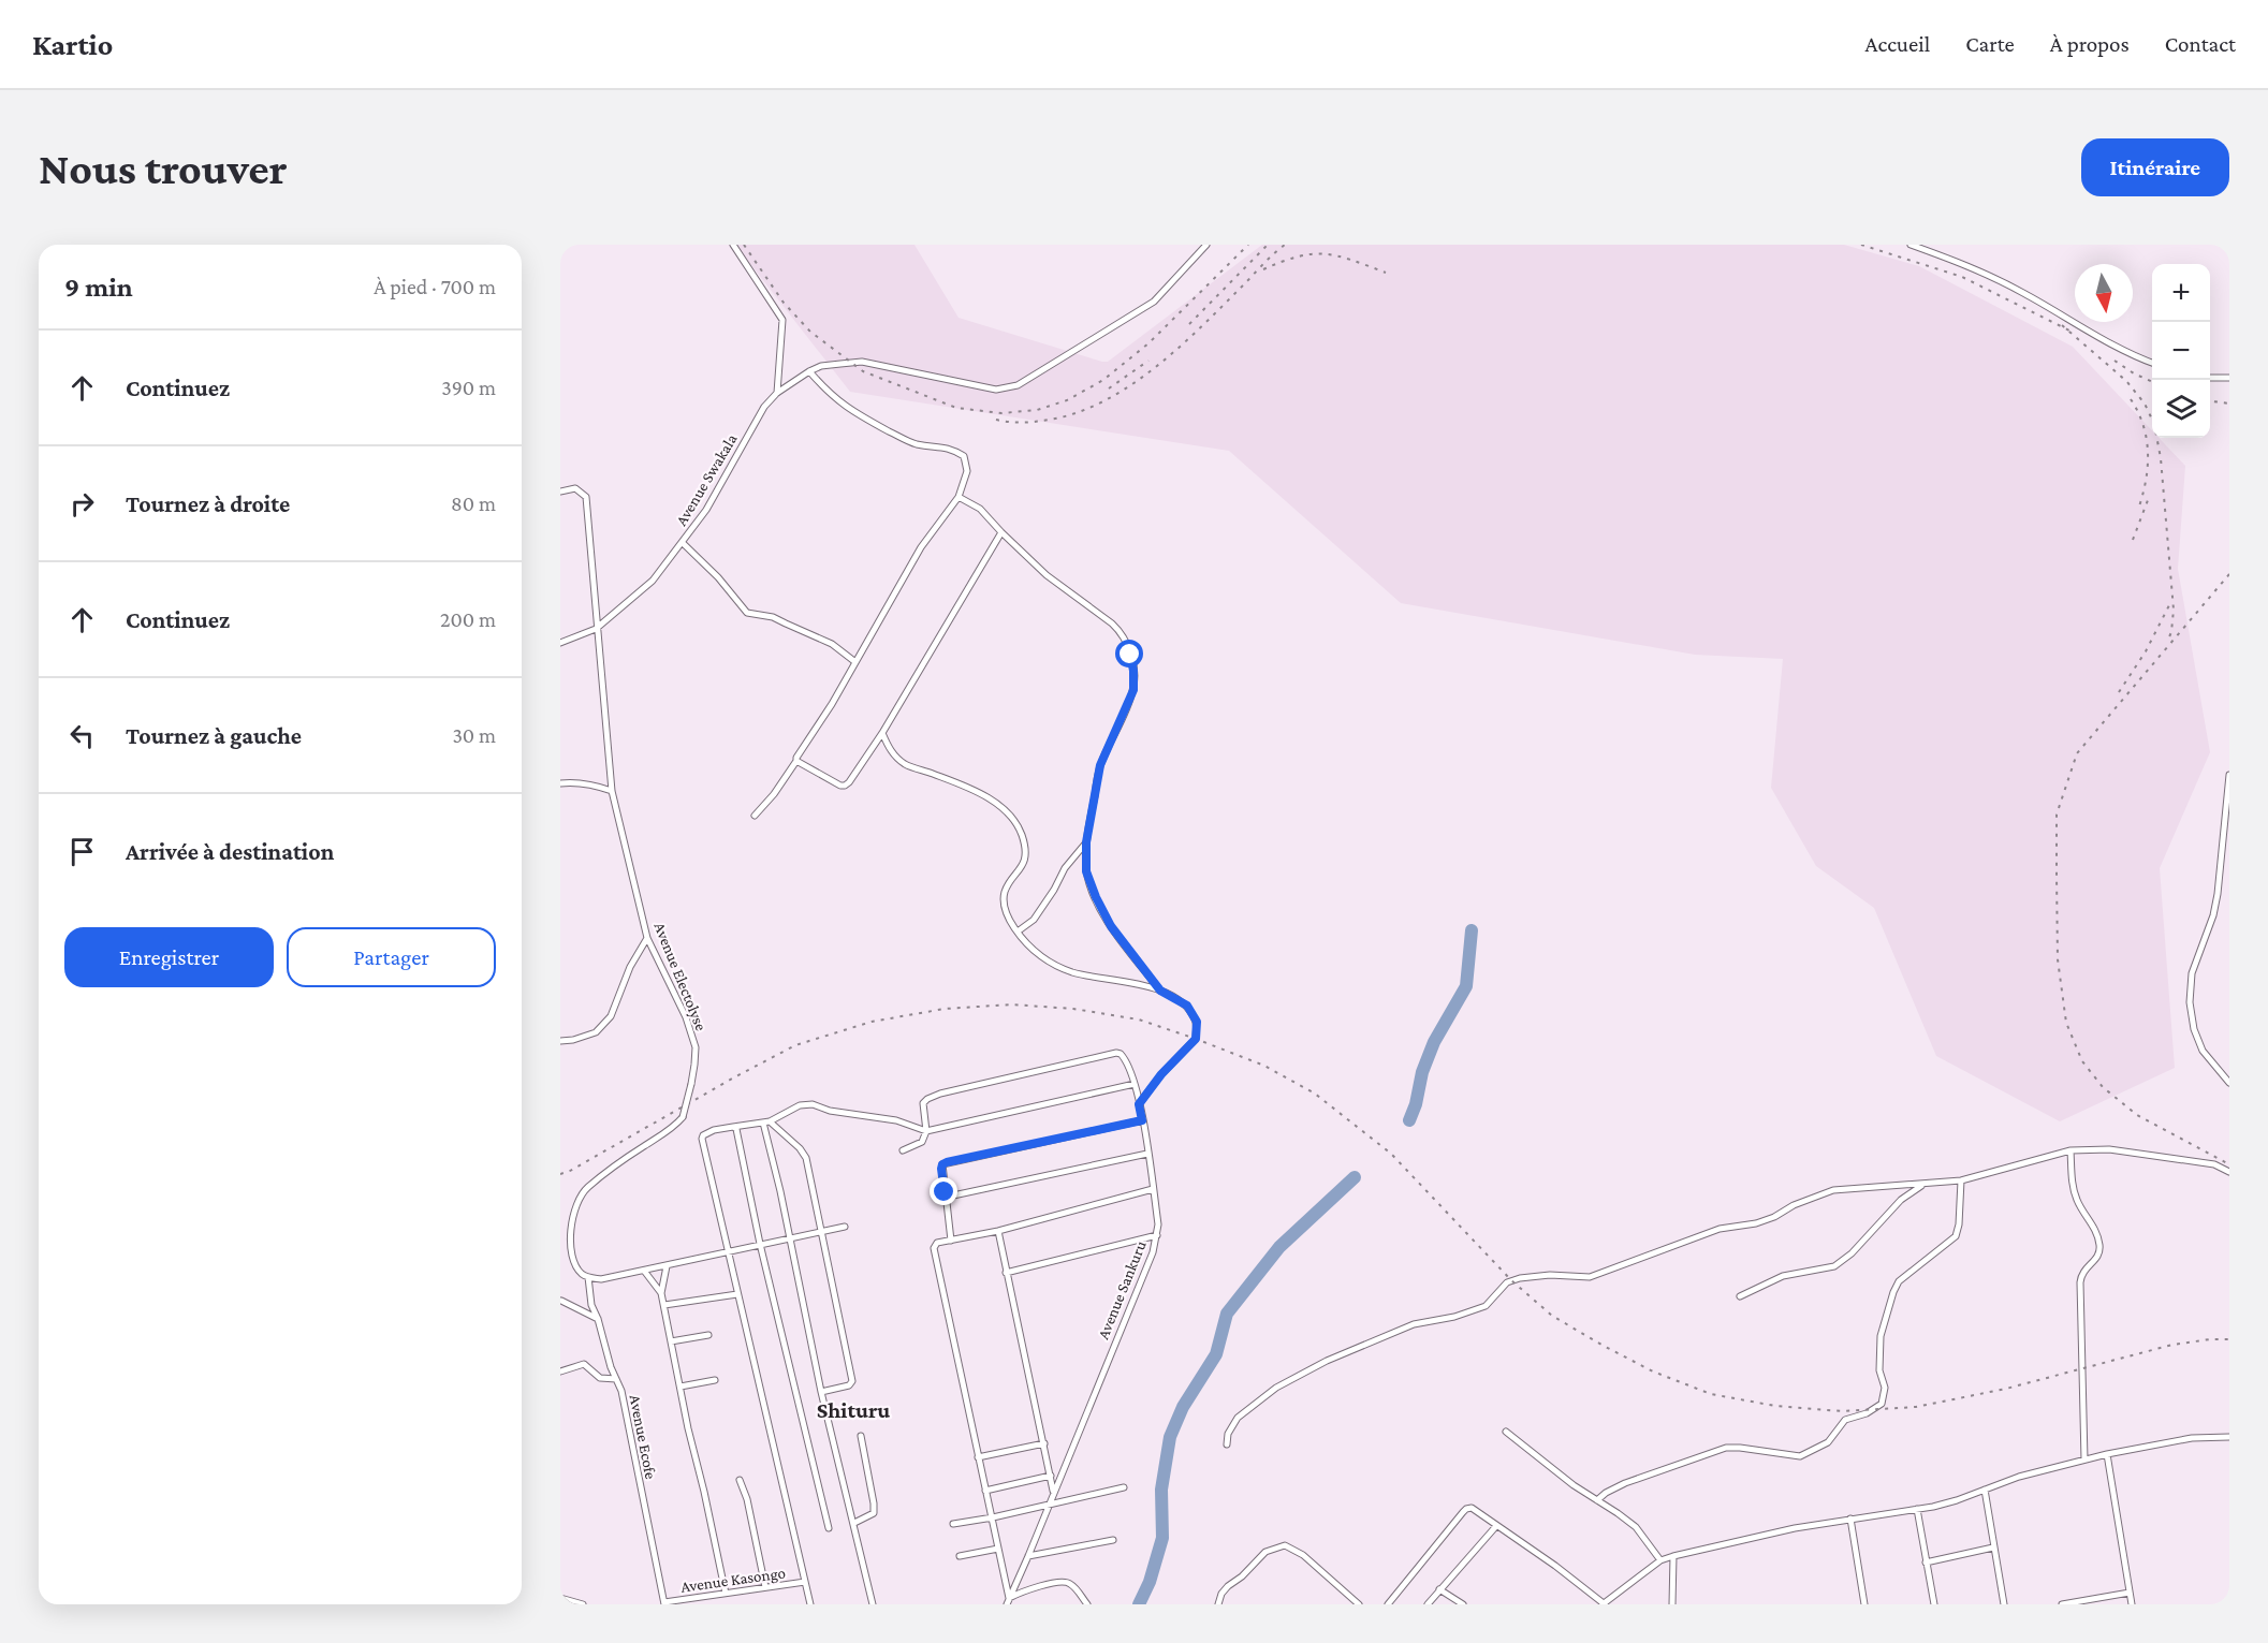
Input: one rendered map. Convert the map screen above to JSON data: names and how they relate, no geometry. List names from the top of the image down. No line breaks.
{"streets":{"street":["Avenue Swakala","Avenue Electolyse","Avenue Sankuru","Avenue Ecofe","Avenue Kasongo"]},"crossings":[["Avenue Swakala","Avenue Electolyse"],["Avenue Electolyse","Avenue Ecofe"],["Avenue Ecofe","Avenue Kasongo"]],"districts":["Shituru"],"north":"bottom","page":{"header":"Kartio","nav":["Accueil","Carte","À propos","Contact"],"buttons":["Itinéraire",["Enregistrer","Partager"]],"title":"Nous trouver","heading":["9 min","À pied · 700 m"],"map_buttons":["+","−"],"list":[["Continuez","390 m"],["Tournez à droite","80 m"],["Continuez","200 m"],["Tournez à gauche","30 m"],"Arrivée à destination"]}}
